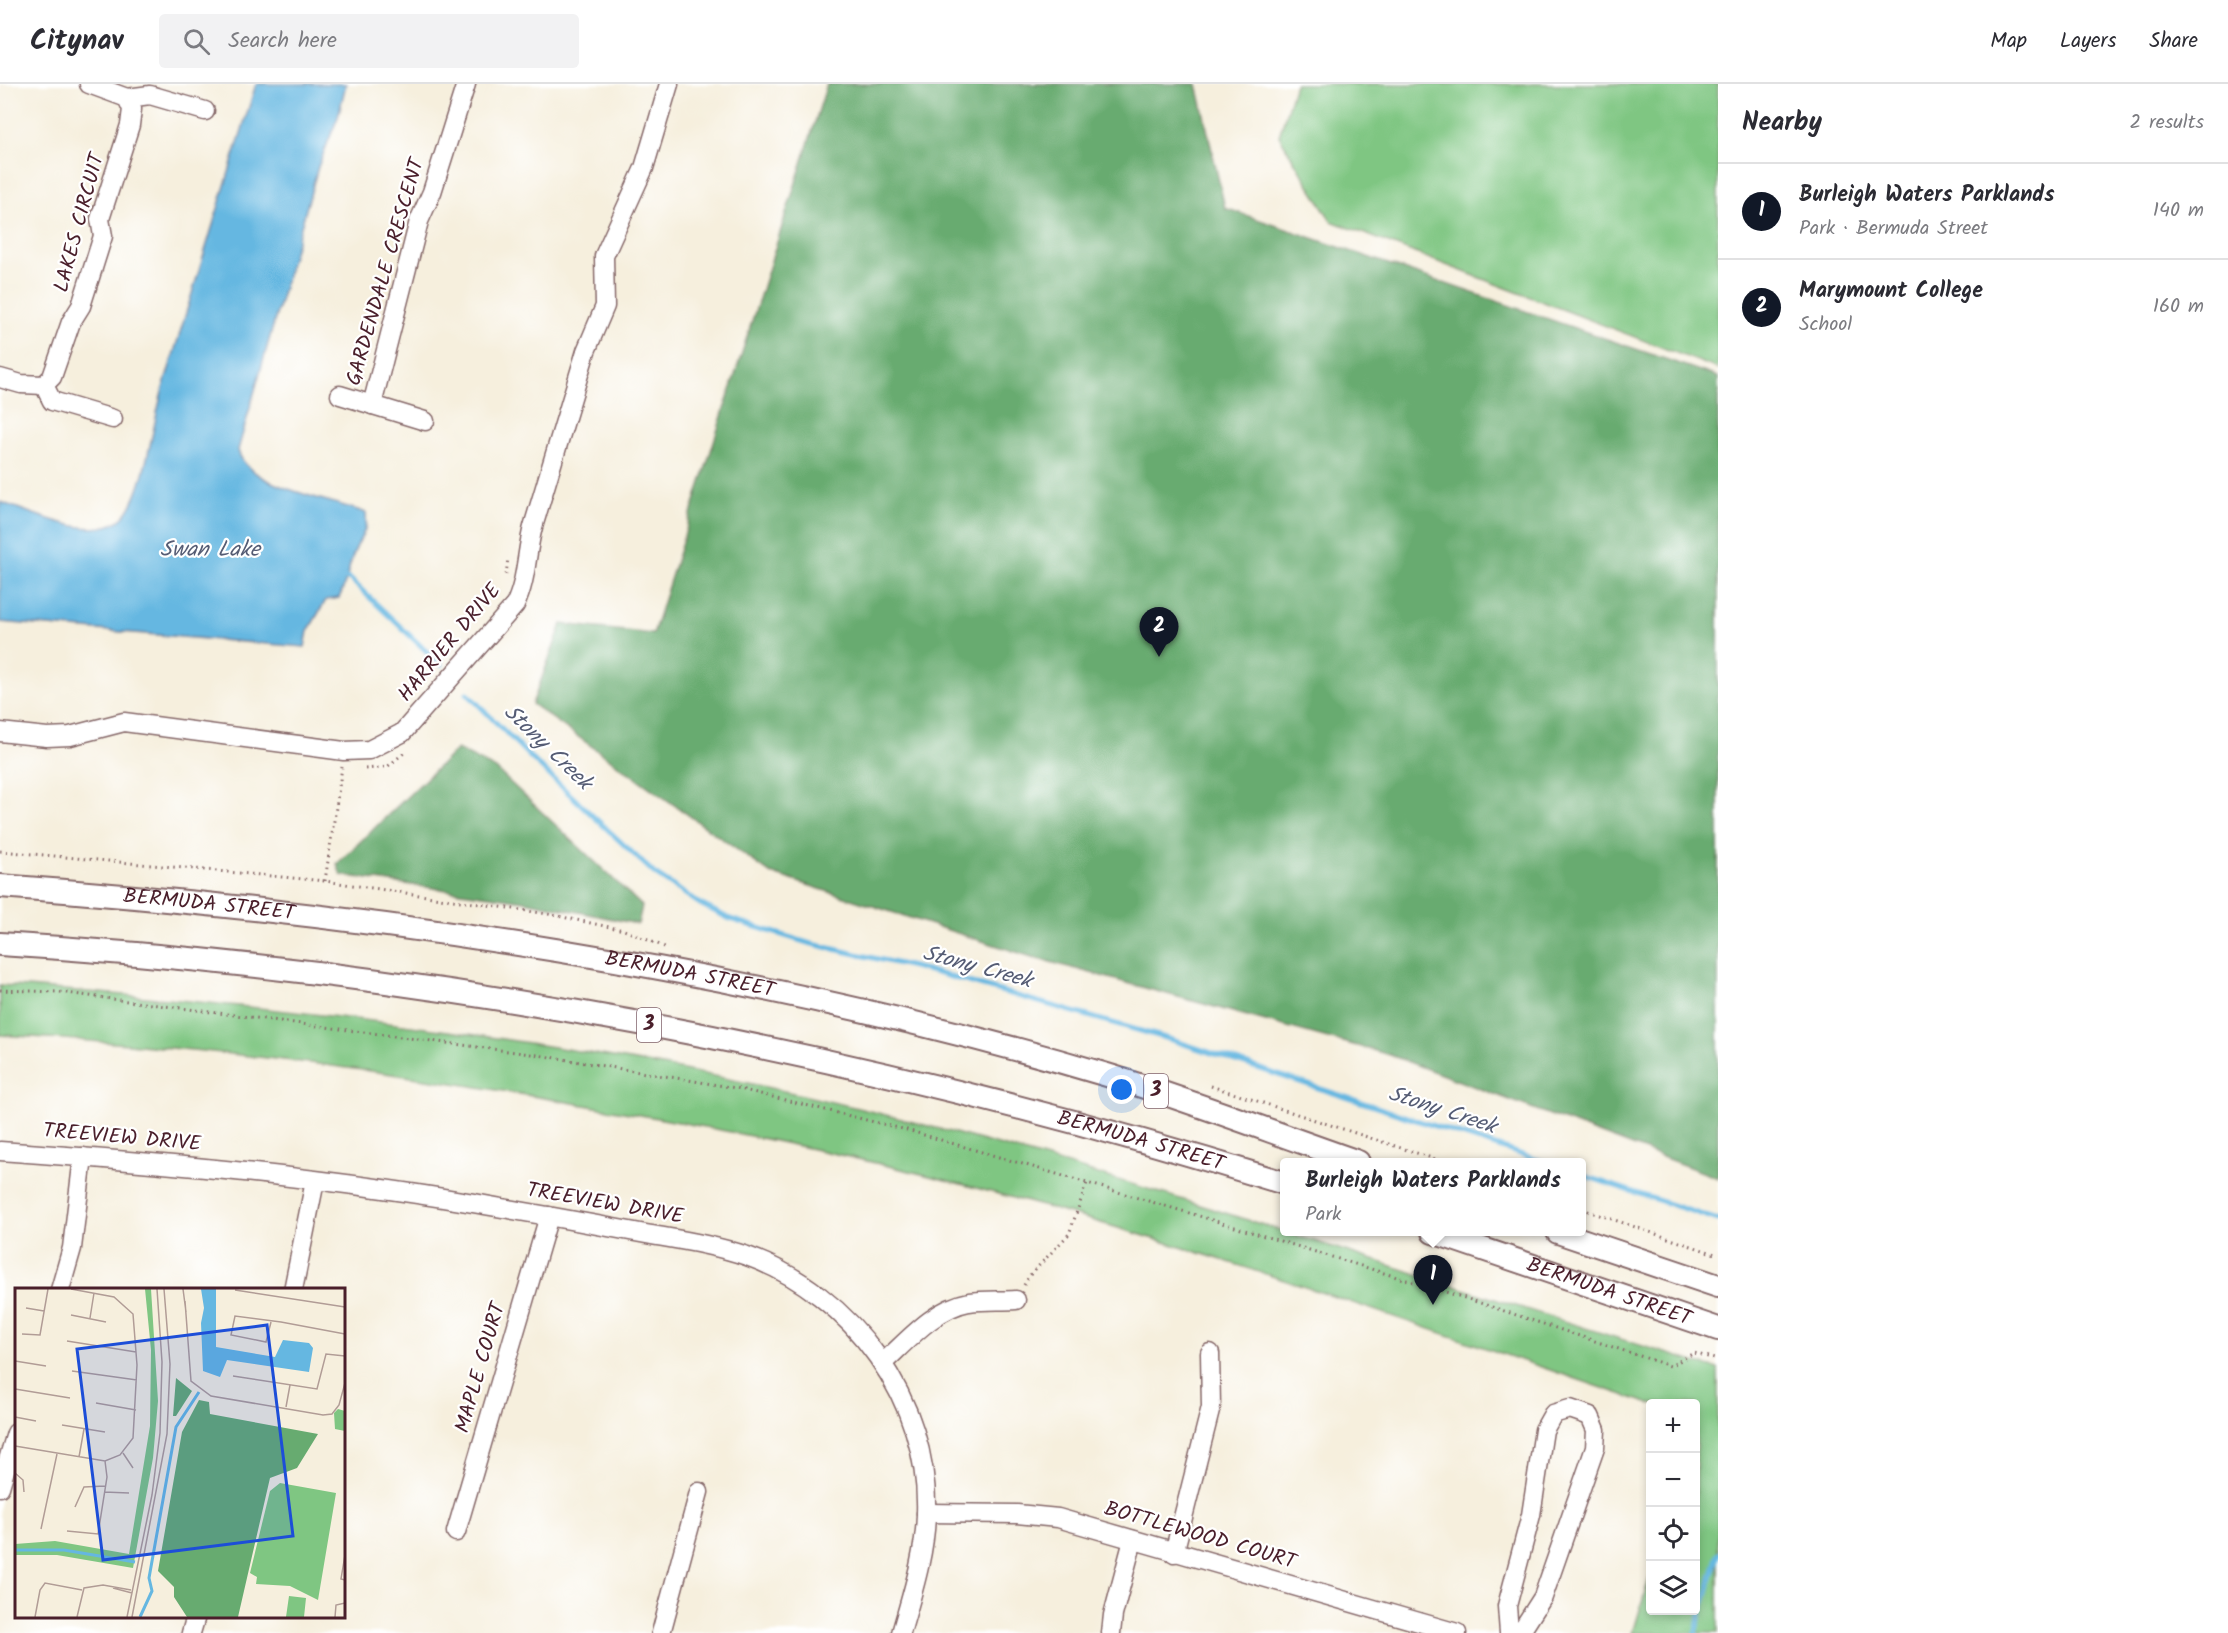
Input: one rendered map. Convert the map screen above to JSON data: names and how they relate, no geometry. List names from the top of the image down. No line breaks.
{"streets":{"main road":["BERMUDA STREET","3"],"street":["LAKES CIRCUIT","GARDENDALE CRESCENT","HARRIER DRIVE","TREEVIEW DRIVE","MAPLE COURT","BOTTLEWOOD COURT"]},"crossings":[["TREEVIEW DRIVE","MAPLE COURT"],["TREEVIEW DRIVE","BOTTLEWOOD COURT"]],"water":["Swan Lake","Stony Creek"],"page":{"header":"Citynav","search":"Search here","nav":["Map","Layers","Share"],"heading":["Nearby","2 results"],"list":[{"mark":"1","name":"Burleigh Waters Parklands","note":"Park · Bermuda Street","value":"140 m"},{"mark":"2","name":"Marymount College","note":"School","value":"160 m"}],"pins":["2","1"],"popup":["Burleigh Waters Parklands","Park"],"map_buttons":["+","−"]}}
